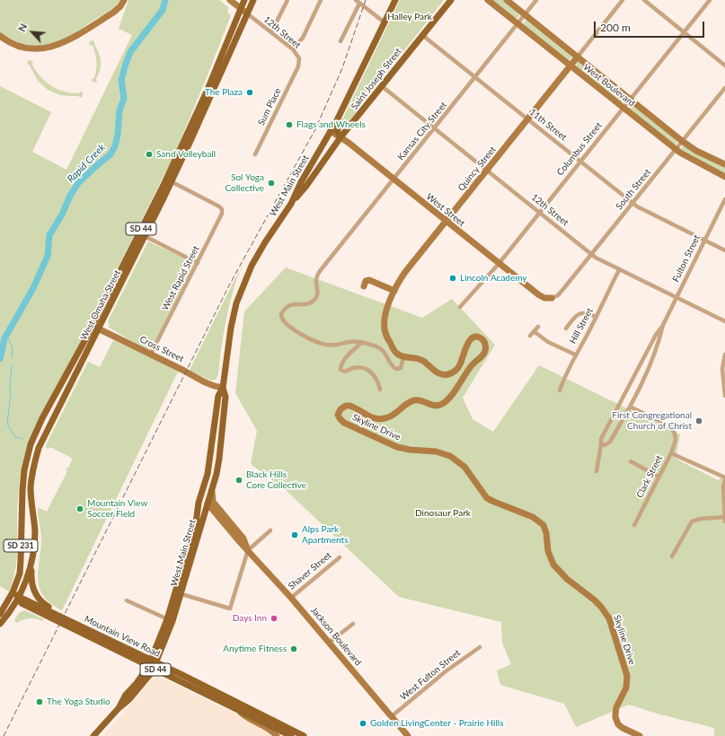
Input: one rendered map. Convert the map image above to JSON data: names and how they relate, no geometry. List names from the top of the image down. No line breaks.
{"streets":{"main road":["Saint Joseph Street","West Main Street","SD 44","West Omaha Street","SD 231","Mountain View Road"],"street":["12th Street","West Boulevard","Sum Place","11th Street","Kansas City Street","Columbus Street","Quincy Street","South Street","West Street","Fulton Street","West Rapid Street","Hill Street","Cross Street","Skyline Drive","Clark Street","Shaver Street","Jackson Boulevard","West Fulton Street"]},"crossings":[["12th Street","Saint Joseph Street"],["12th Street","Sum Place"],["12th Street","Kansas City Street"],["12th Street","Columbus Street"],["12th Street","Quincy Street"],["12th Street","South Street"],["12th Street","Fulton Street"],["12th Street","West Omaha Street"],["12th Street","Hill Street"],["Saint Joseph Street","11th Street"],["Saint Joseph Street","West Main Street"],["Saint Joseph Street","West Street"],["West Boulevard","Kansas City Street"],["West Boulevard","Columbus Street"],["West Boulevard","Quincy Street"],["West Boulevard","South Street"],["11th Street","Kansas City Street"],["11th Street","Columbus Street"],["11th Street","Quincy Street"],["11th Street","South Street"],["11th Street","Fulton Street"],["Kansas City Street","West Street"],["Columbus Street","West Street"],["Quincy Street","West Street"],["Quincy Street","Skyline Drive"],["West Main Street","West Street"],["West Main Street","Cross Street"],["West Main Street","Mountain View Road"],["West Main Street","Jackson Boulevard"],["South Street","West Street"],["SD 44","West Omaha Street"],["SD 44","Mountain View Road"],["Fulton Street","Clark Street"],["West Rapid Street","West Omaha Street"],["West Rapid Street","Cross Street"],["West Omaha Street","Cross Street"],["West Omaha Street","Mountain View Road"],["Shaver Street","Jackson Boulevard"],["Jackson Boulevard","West Fulton Street"]],"water":["Rapid Creek"],"parks":["Halley Park","Dinosaur Park"],"places":["The Plaza","Flags and Wheels","Sand Volleyball","Sol Yoga Collective","Lincoln Academy","First Congregational Church of Christ","Black Hills Core Collective","Mountain View Soccer Field","Alps Park Apartments","Days Inn","Anytime Fitness","The Yoga Studio","Golden LivingCenter - Prairie Hills"],"scale_bar":"200 m","north":"top left"}
